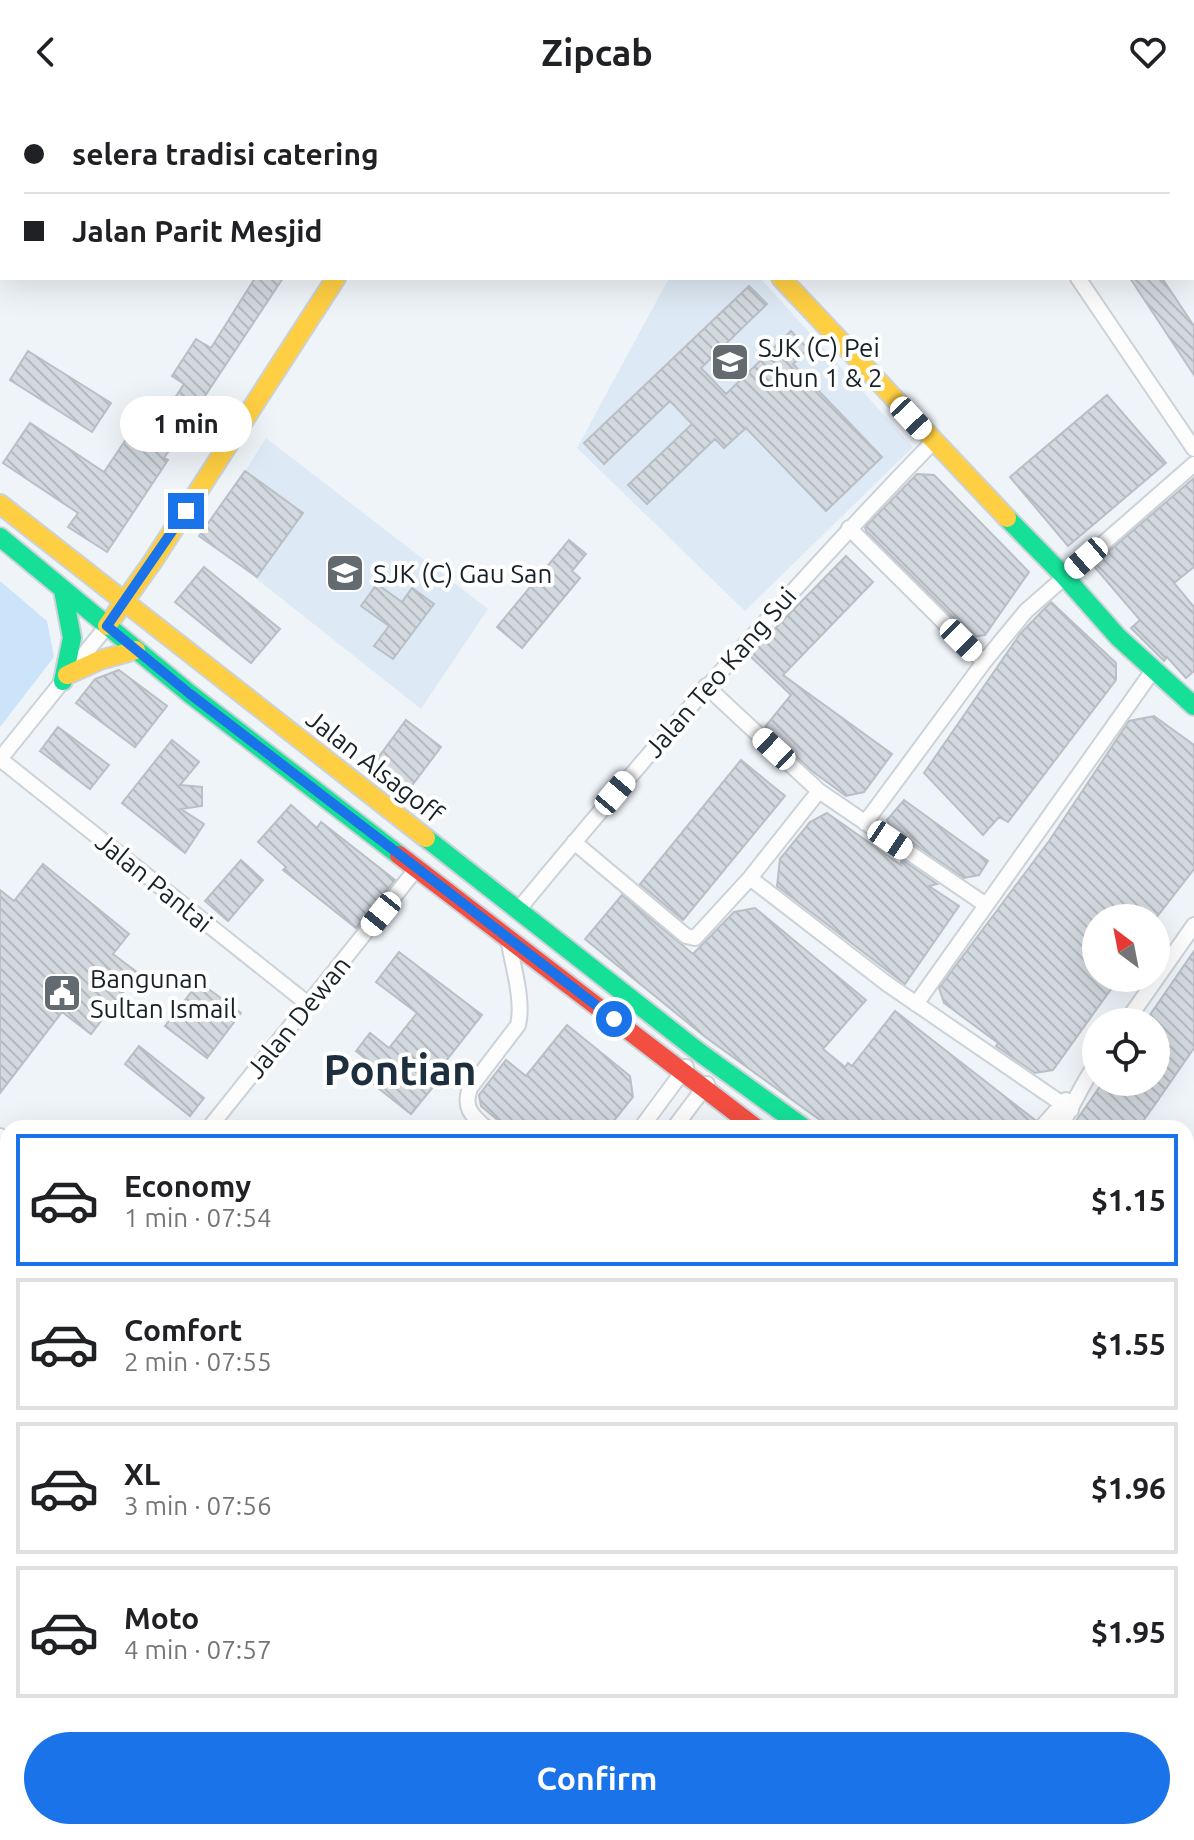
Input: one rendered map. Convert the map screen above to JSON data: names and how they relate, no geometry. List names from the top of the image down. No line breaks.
{"streets":{"main road":["Jalan Alsagoff"],"street":["Jalan Teo Kang Sui","Jalan Pantai","Jalan Dewan"]},"crossings":[["Jalan Teo Kang Sui","Jalan Alsagoff"],["Jalan Pantai","Jalan Dewan"]],"districts":["Pontian"],"places":{"school or university":["SJK (C) Pei Chun 1 & 2","SJK (C) Gau San"],"public building":["Bangunan Sultan Ismail"]},"north":"top left","page":{"header":"Zipcab","banner":["selera tradisi catering","Jalan Parit Mesjid"],"bubble":"1 min","list":[{"name":"Economy","note":"1 min · 07:54","value":"$1.15"},{"name":"Comfort","note":"2 min · 07:55","value":"$1.55"},{"name":"XL","note":"3 min · 07:56","value":"$1.96"},{"name":"Moto","note":"4 min · 07:57","value":"$1.95"}],"buttons":"Confirm"}}
